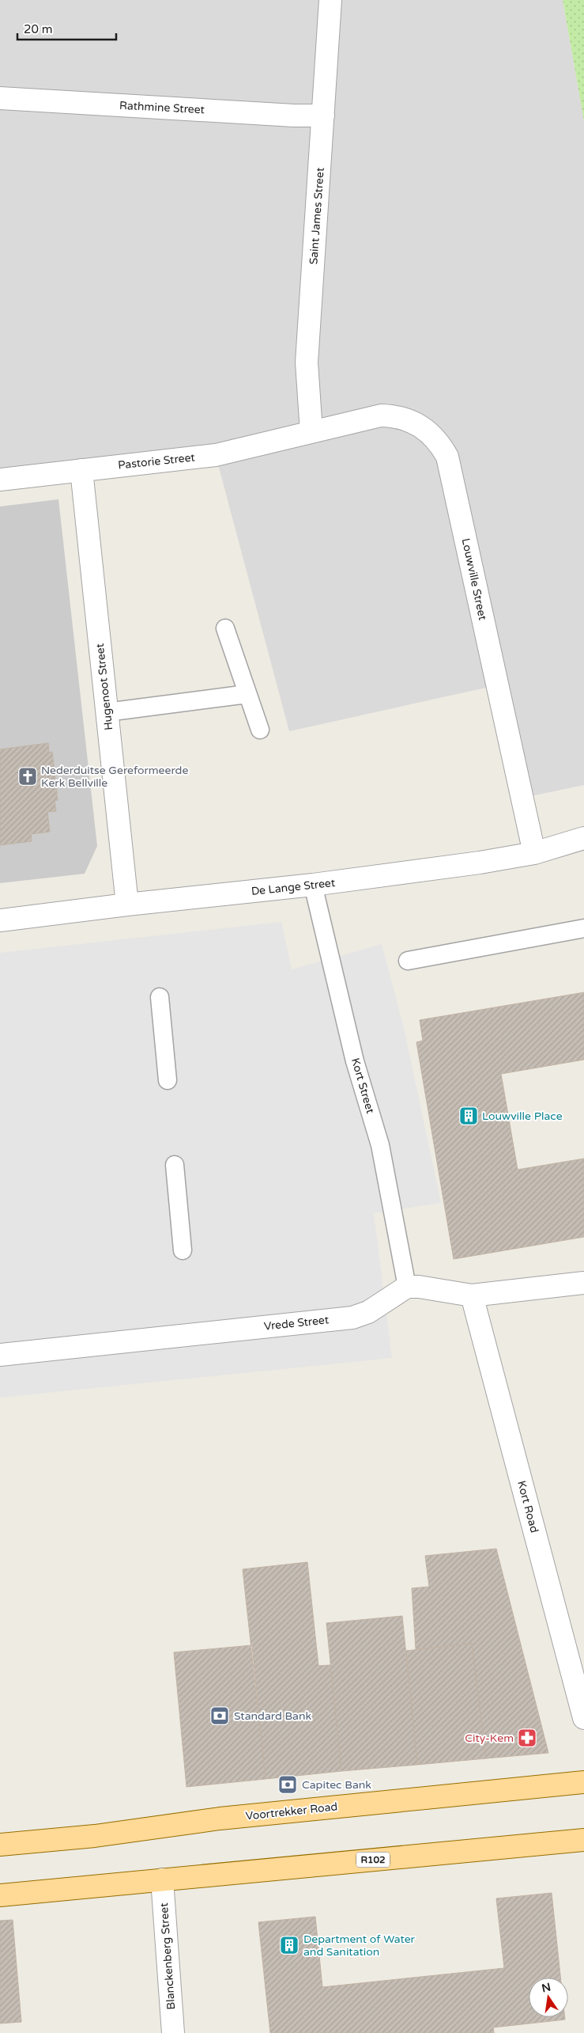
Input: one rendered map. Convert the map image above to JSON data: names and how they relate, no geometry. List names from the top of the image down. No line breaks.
{"streets":{"main road":["Voortrekker Road","R102"],"street":["Rathmine Street","Saint James Street","Pastorie Street","Louwville Street","Hugenoot Street","De Lange Street","Vrede Street","Kort Road","Blanckenberg Street"],"lane":["Kort Street"]},"crossings":[["Rathmine Street","Saint James Street"],["Saint James Street","Pastorie Street"],["Saint James Street","Louwville Street"],["Pastorie Street","Louwville Street"],["Pastorie Street","Hugenoot Street"],["Louwville Street","De Lange Street"],["Hugenoot Street","De Lange Street"],["De Lange Street","Kort Street"],["Kort Street","Vrede Street"],["R102","Blanckenberg Street"]],"places":{"church":["Nederduitse Gereformeerde Kerk Bellville"],"building":["Louwville Place","Department of Water and Sanitation"],"bank":["Standard Bank","Capitec Bank"],"pharmacy":["City-Kem"]},"scale_bar":"20 m","north":"top"}
